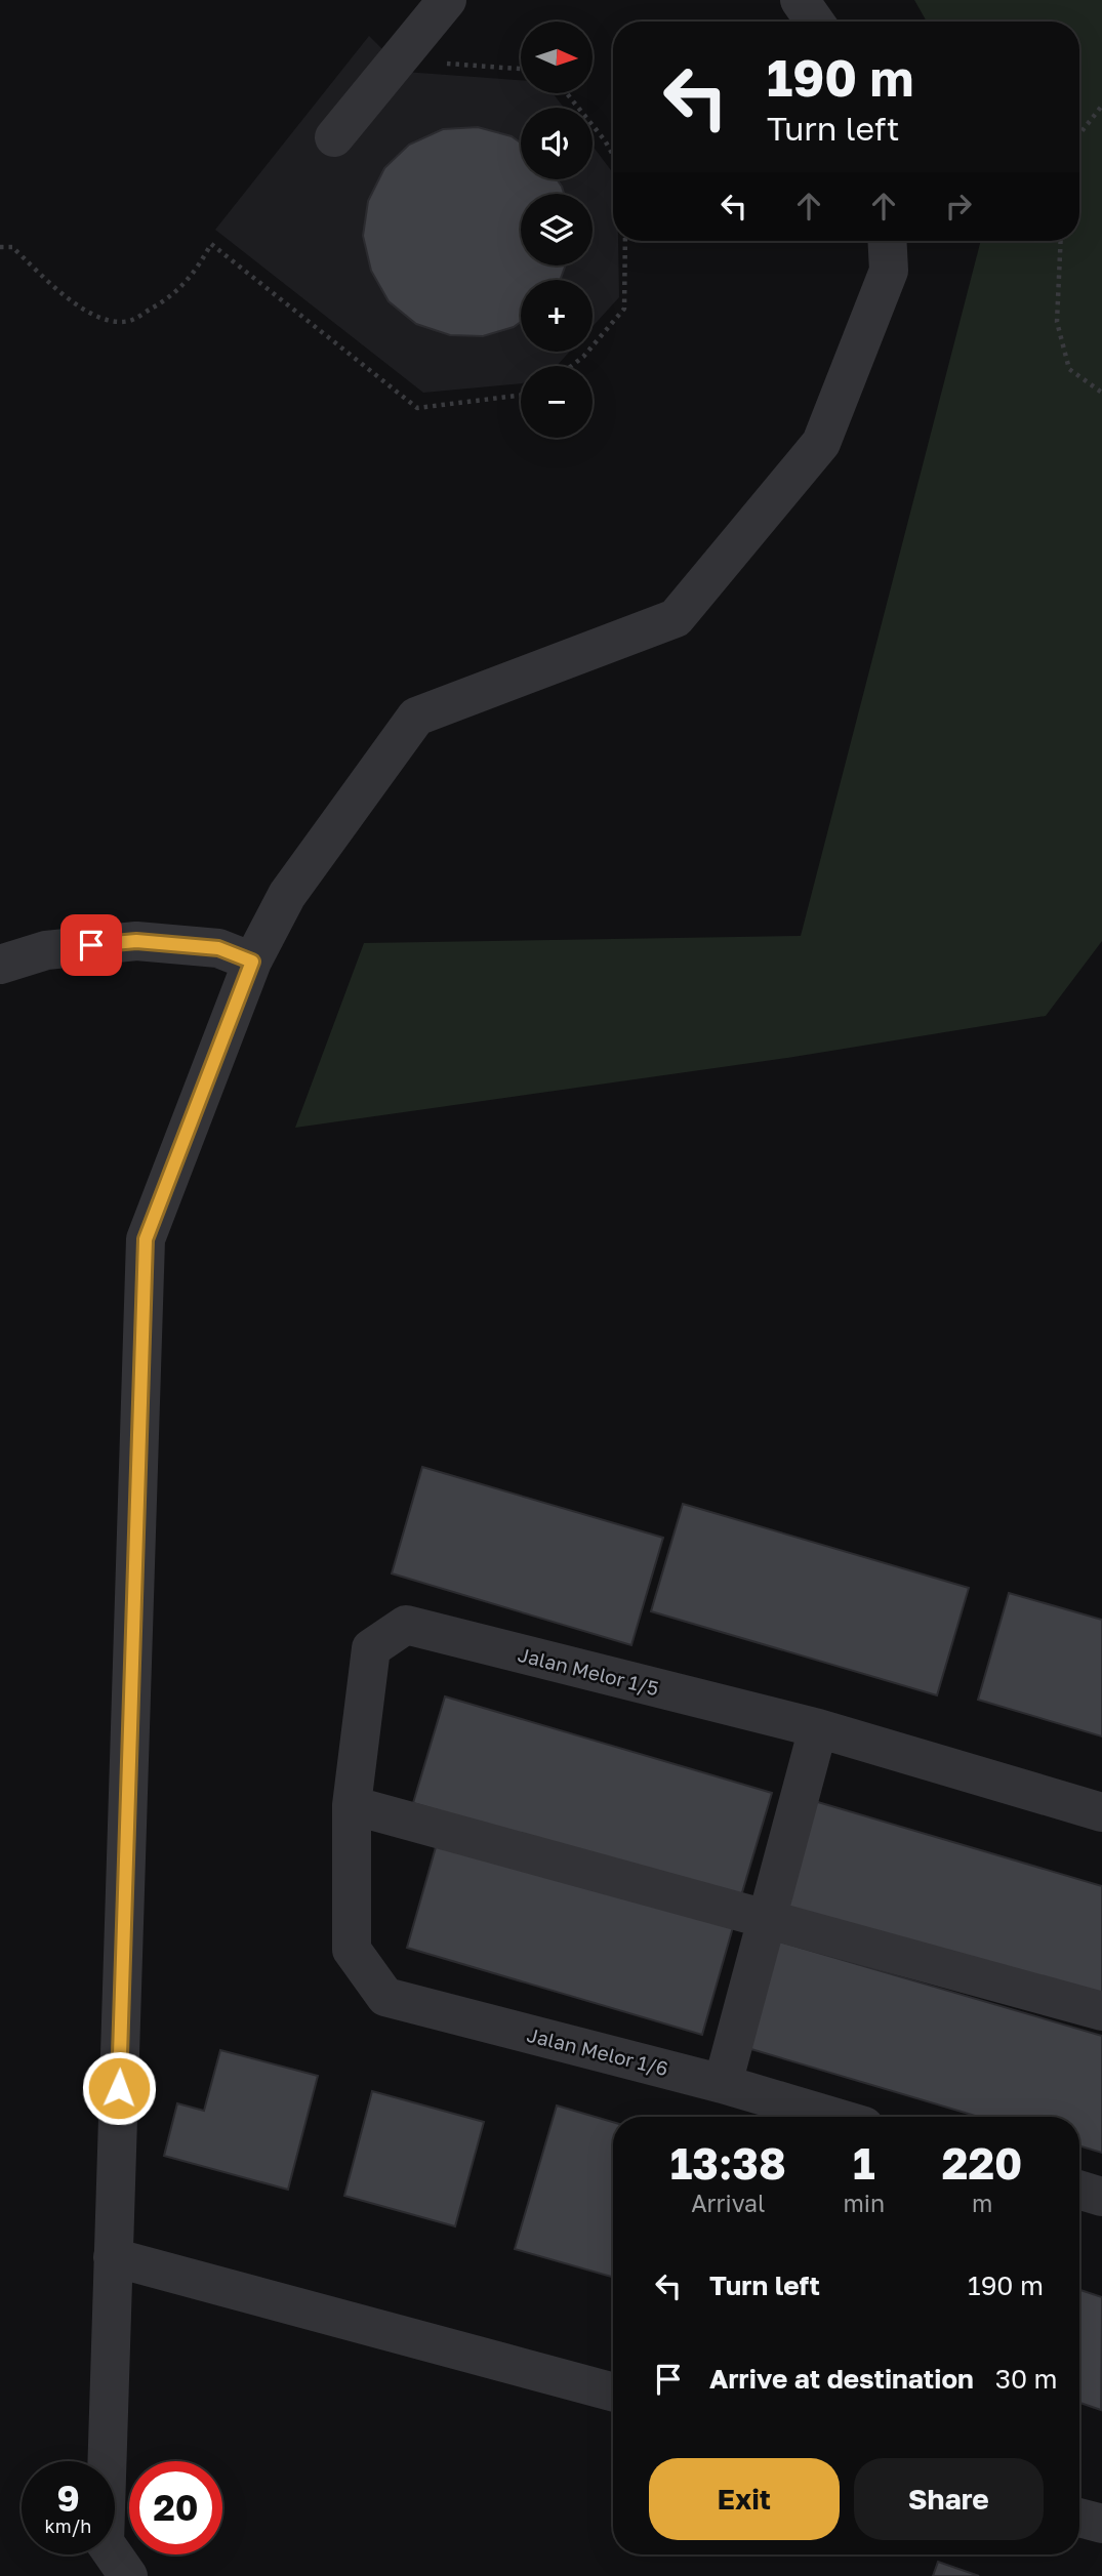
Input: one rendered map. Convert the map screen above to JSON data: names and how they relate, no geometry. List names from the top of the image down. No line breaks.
{"streets":{"street":["Jalan Melor 1/5","Jalan Melor 1/6"]},"crossings":[["Jalan Melor 1/5","Jalan Melor 1/6"]],"north":"right","page":{"map_buttons":["+","−"],"turn":["190 m","Turn left"],"eta":["13:38","Arrival","1","min","220","m"],"list":[{"name":"Turn left","value":"190 m"},{"name":"Arrive at destination","value":"30 m"}],"buttons":["Exit","Share"],"speed":"9 km/h","limit":"20"}}
